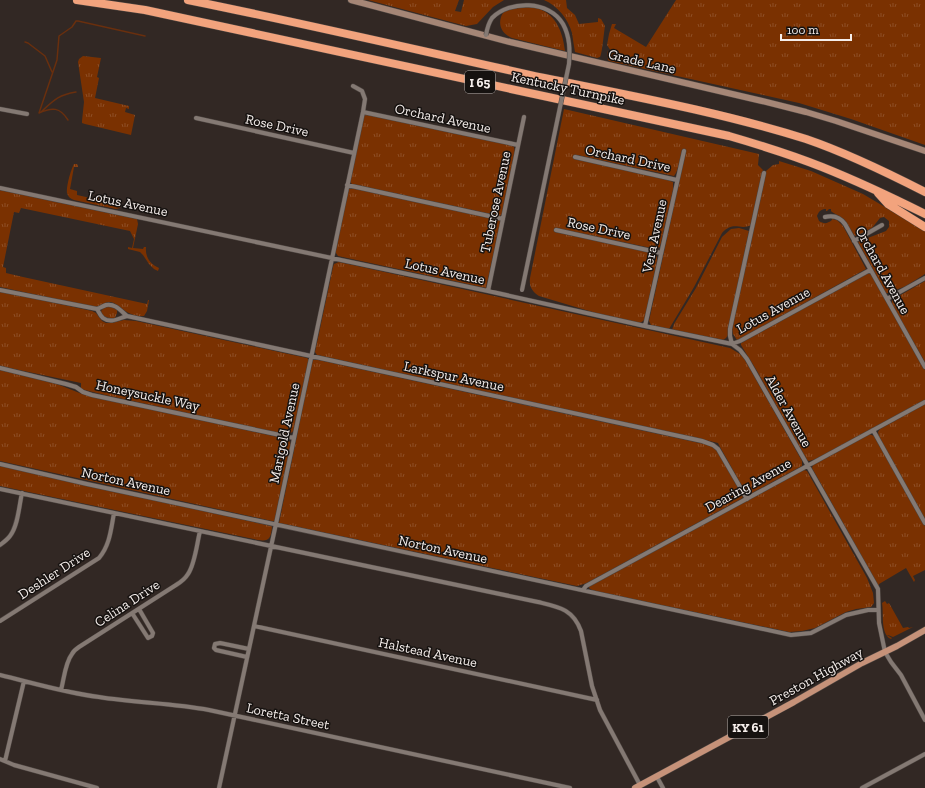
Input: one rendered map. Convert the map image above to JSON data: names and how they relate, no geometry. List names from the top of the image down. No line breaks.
{"streets":{"highway":["I 65","Kentucky Turnpike"],"main road":["Grade Lane","Preston Highway","KY 61"],"street":["Orchard Avenue","Rose Drive","Orchard Drive","Tuberose Avenue","Lotus Avenue","Vera Avenue","Larkspur Avenue","Honeysuckle Way","Alder Avenue","Marigold Avenue","Norton Avenue","Dearing Avenue","Deshler Drive","Celina Drive","Halstead Avenue","Loretta Street"]},"crossings":[["Orchard Avenue","Tuberose Avenue"],["Orchard Avenue","Lotus Avenue"],["Orchard Avenue","Marigold Avenue"],["Rose Drive","Vera Avenue"],["Rose Drive","Marigold Avenue"],["Orchard Drive","Vera Avenue"],["Tuberose Avenue","Lotus Avenue"],["Lotus Avenue","Vera Avenue"],["Lotus Avenue","Alder Avenue"],["Lotus Avenue","Marigold Avenue"],["Larkspur Avenue","Marigold Avenue"],["Larkspur Avenue","Dearing Avenue"],["Honeysuckle Way","Marigold Avenue"],["Alder Avenue","Norton Avenue"],["Alder Avenue","Dearing Avenue"],["Alder Avenue","Preston Highway"],["Marigold Avenue","Norton Avenue"],["Marigold Avenue","Halstead Avenue"],["Marigold Avenue","Loretta Street"],["Norton Avenue","Dearing Avenue"],["Celina Drive","Loretta Street"]],"scale_bar":"100 m"}
